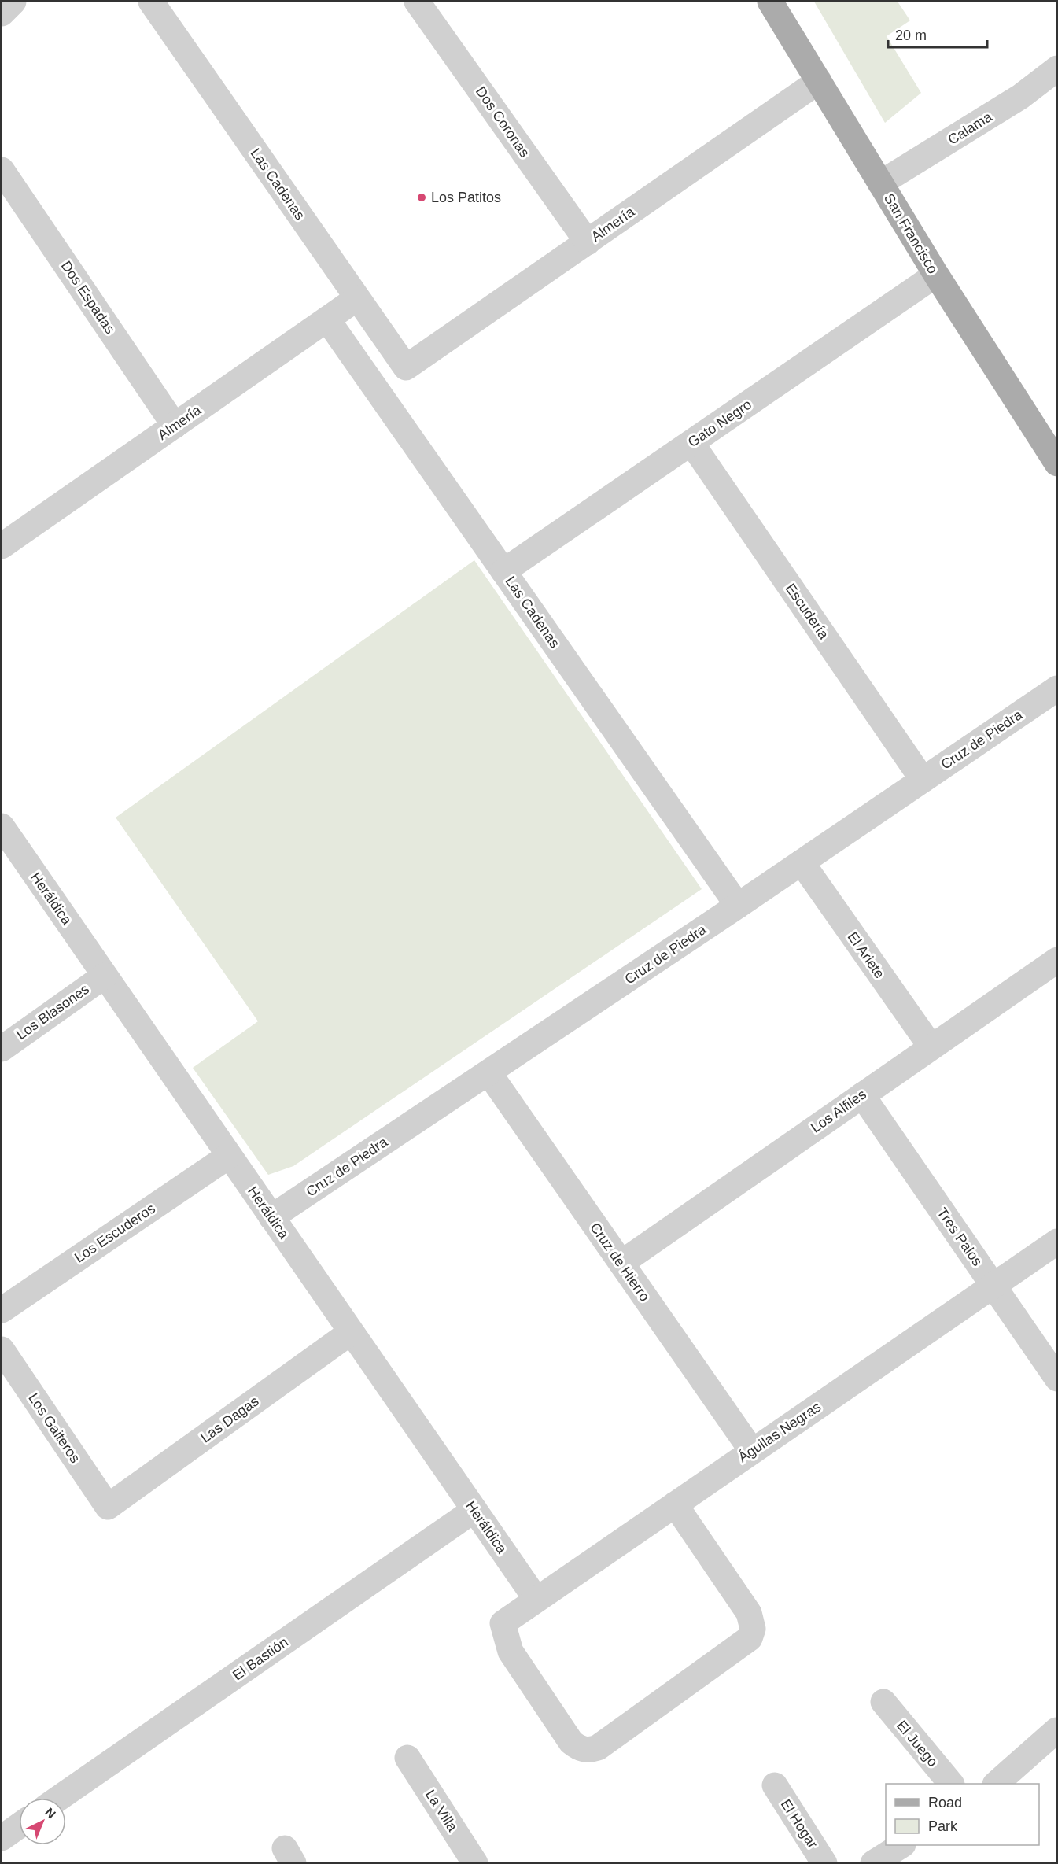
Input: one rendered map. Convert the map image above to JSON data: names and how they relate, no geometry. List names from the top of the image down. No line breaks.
{"streets":{"main road":["San Francisco"],"street":["Dos Coronas","Calama","Las Cadenas","Almería","Dos Espadas","Gato Negro","Escudería","Cruz de Piedra","Heráldica","El Ariete","Los Blasones","Los Alfiles","Los Escuderos","Tres Palos","Cruz de Hierro","Las Dagas","Los Gaiteros","Águilas Negras","El Bastión","El Juego","La Villa","El Hogar"]},"crossings":[["Dos Coronas","Almería"],["Calama","San Francisco"],["Las Cadenas","Almería"],["Las Cadenas","Gato Negro"],["Las Cadenas","Cruz de Piedra"],["Almería","San Francisco"],["Almería","Dos Espadas"],["San Francisco","Gato Negro"],["Gato Negro","Escudería"],["Escudería","Cruz de Piedra"],["Cruz de Piedra","Heráldica"],["Cruz de Piedra","El Ariete"],["Cruz de Piedra","Cruz de Hierro"],["Heráldica","Los Blasones"],["Heráldica","Los Escuderos"],["Heráldica","Las Dagas"],["Heráldica","Águilas Negras"],["Heráldica","El Bastión"],["El Ariete","Los Alfiles"],["Los Alfiles","Tres Palos"],["Los Alfiles","Cruz de Hierro"],["Tres Palos","Águilas Negras"],["Cruz de Hierro","Águilas Negras"],["Las Dagas","Los Gaiteros"]],"places":["Los Patitos"],"legend":["Road","Park"],"scale_bar":"20 m","north":"top right"}
